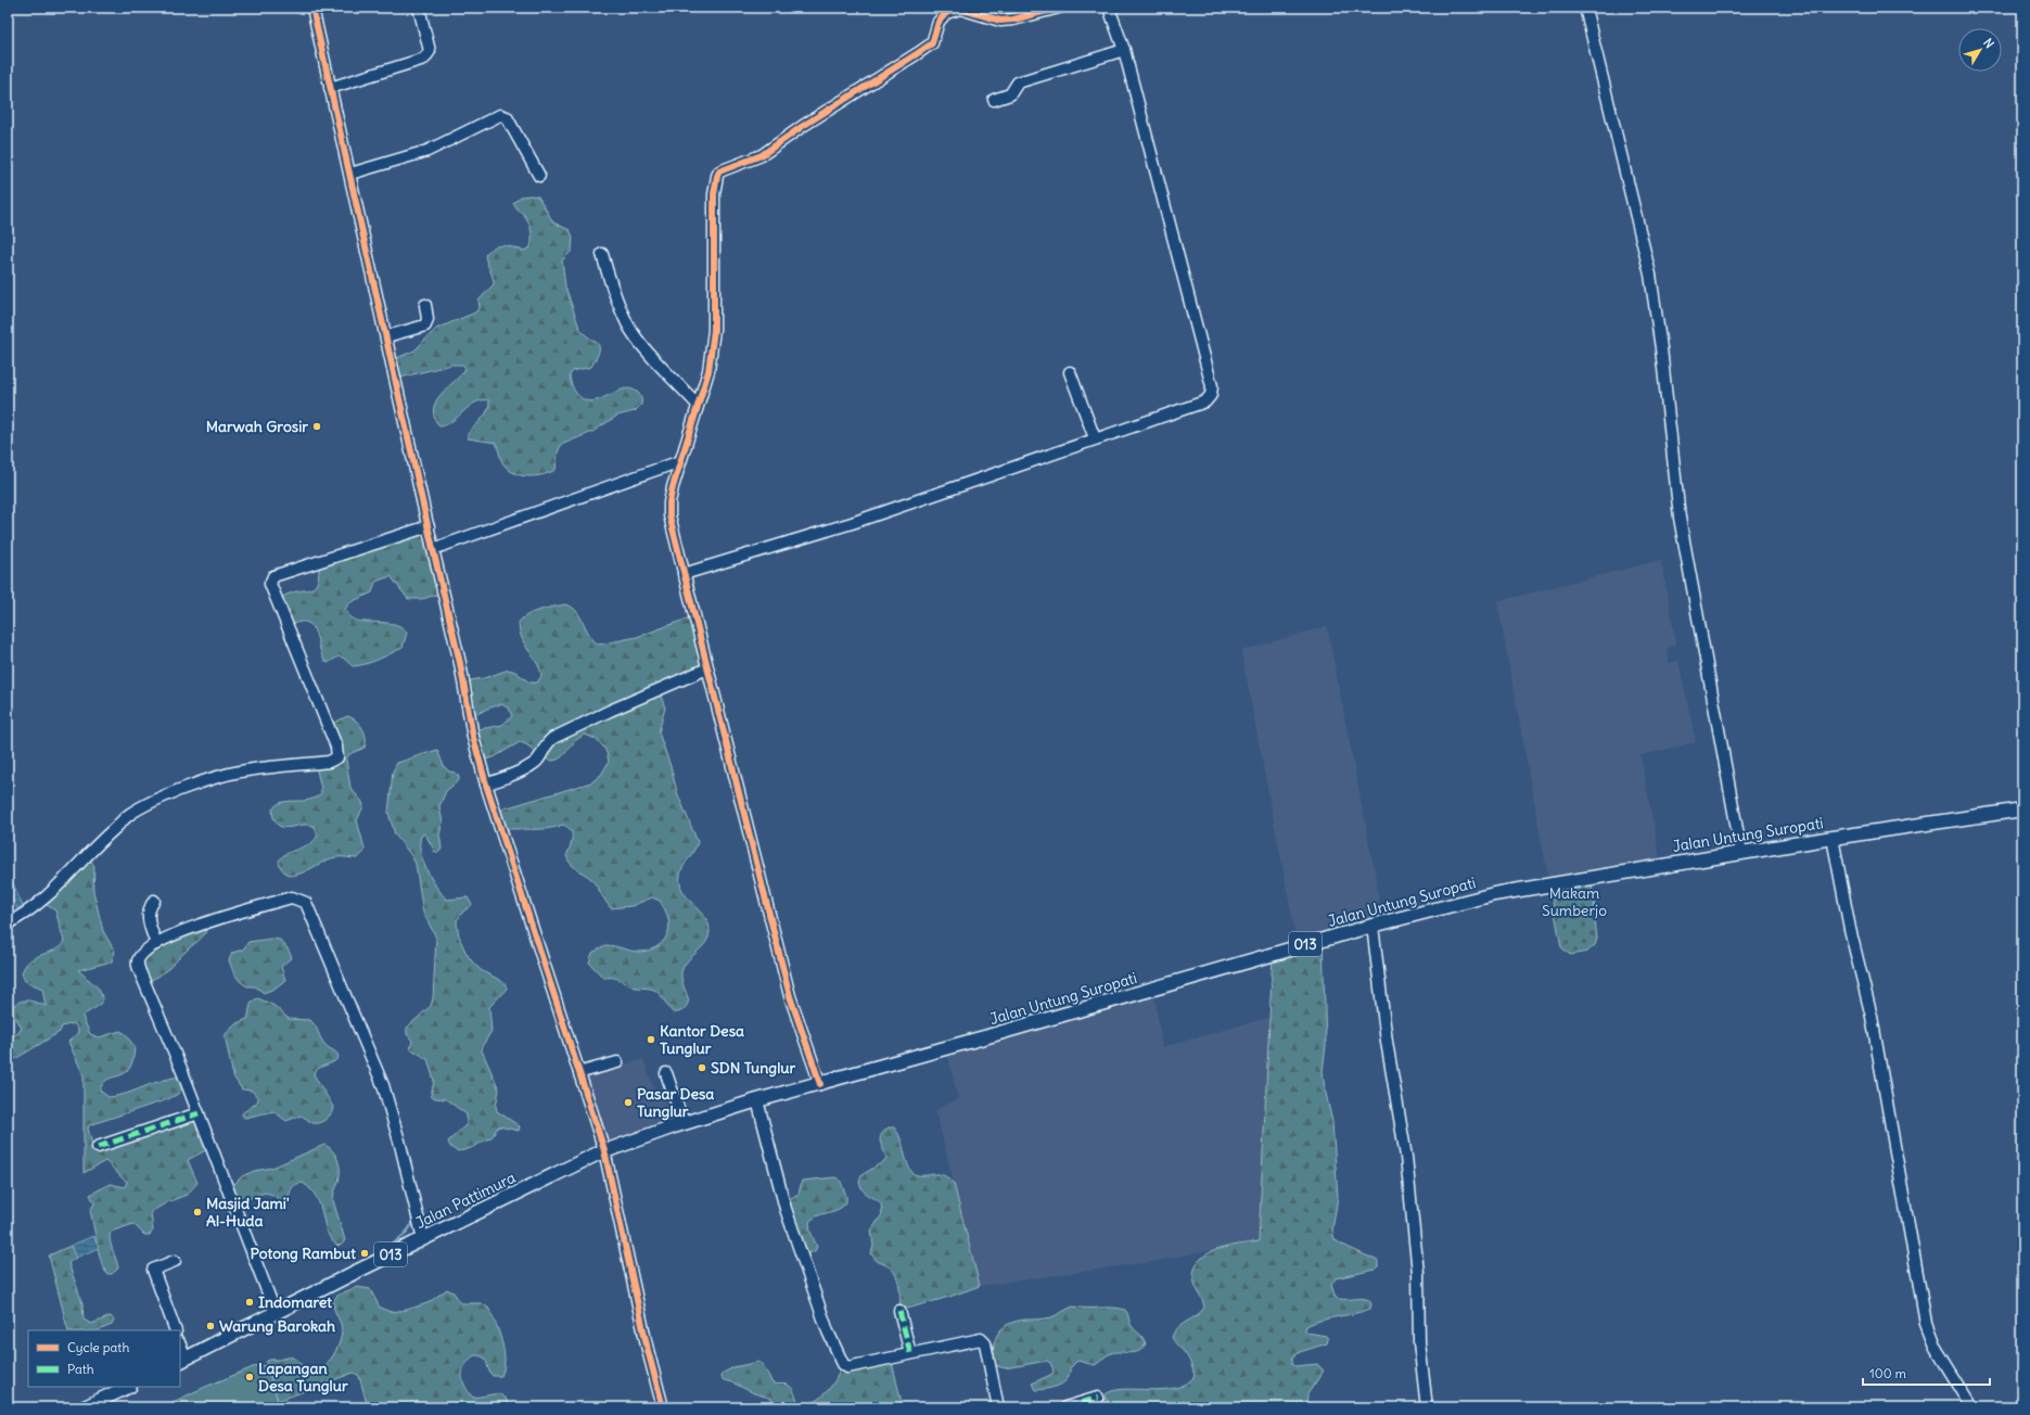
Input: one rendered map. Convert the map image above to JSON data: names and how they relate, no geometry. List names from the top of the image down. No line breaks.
{"streets":{"main road":["Jalan Untung Suropati","013","Jalan Pattimura"]},"crossings":[["Jalan Untung Suropati","Jalan Pattimura"]],"parks":["Makam Sumberjo"],"places":["Marwah Grosir","Kantor Desa Tunglur","SDN Tunglur","Pasar Desa Tunglur","Masjid Jami' Al-Huda","Potong Rambut","Indomaret","Warung Barokah","Lapangan Desa Tunglur"],"legend":["Cycle path","Path"],"scale_bar":"100 m","north":"top right"}
